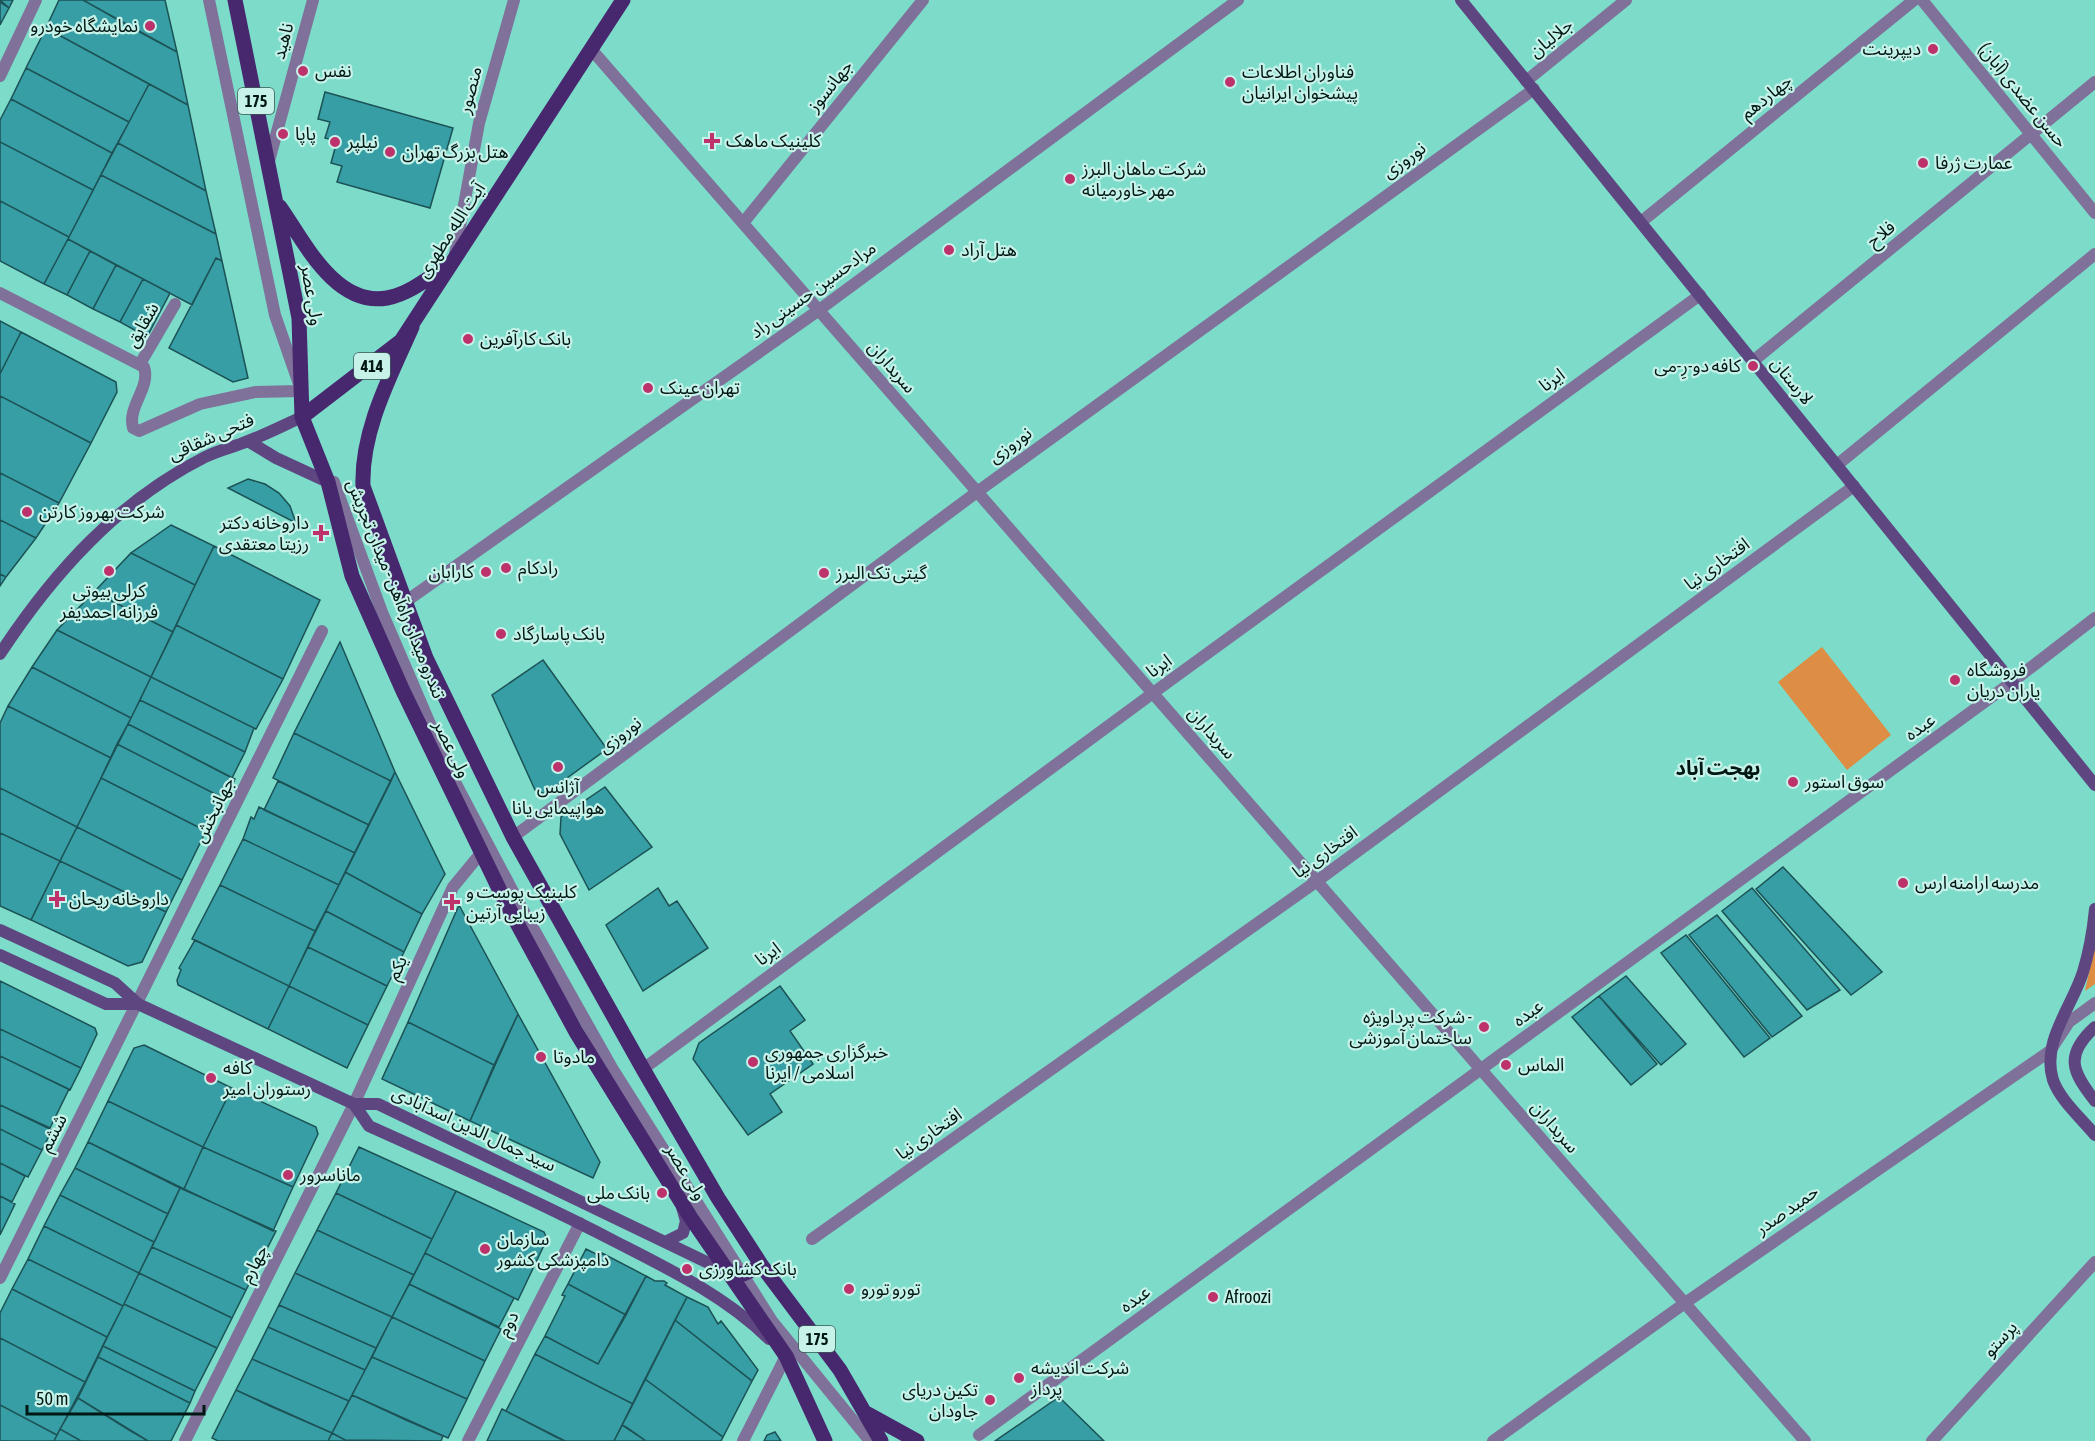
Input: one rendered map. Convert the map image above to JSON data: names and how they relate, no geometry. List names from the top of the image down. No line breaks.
{"streets":{"main road":["175","آیت الله مطهری","ولی عصر","414","لارستان","فتحی شقاقی","سید جمال الدین اسدآبادی"],"street":["جلالیان","ناهید","جهانسوز","منصور","حسن عضدی (آبان)","چهاردهم","نوروزی","فلاح","مرادحسین حسینی راد","شقایق","سربداران","ايرنا","افتخاری نیا","تندرو میدان راه‌آهن - میدان تجریش","عبده","جهانبخش","یکم","ششم","حمید صدر","چهارم","دوم","پرستو"]},"crossings":[["جلالیان","نوروزی"],["جلالیان","لارستان"],["ناهید","ولی عصر"],["جهانسوز","سربداران"],["منصور","آیت الله مطهری"],["حسن عضدی (آبان)","فلاح"],["چهاردهم","لارستان"],["نوروزی","ولی عصر"],["نوروزی","سربداران"],["نوروزی","لارستان"],["آیت الله مطهری","ولی عصر"],["آیت الله مطهری","سربداران"],["آیت الله مطهری","فتحی شقاقی"],["فلاح","لارستان"],["مرادحسین حسینی راد","ولی عصر"],["مرادحسین حسینی راد","سربداران"],["ولی عصر","ايرنا"],["ولی عصر","فتحی شقاقی"],["ولی عصر","تندرو میدان راه‌آهن - میدان تجریش"],["ولی عصر","یکم"],["ولی عصر","سید جمال الدین اسدآبادی"],["سربداران","ايرنا"],["سربداران","افتخاری نیا"],["سربداران","عبده"],["سربداران","حمید صدر"],["ايرنا","لارستان"],["لارستان","افتخاری نیا"],["لارستان","عبده"],["فتحی شقاقی","تندرو میدان راه‌آهن - میدان تجریش"],["جهانبخش","سید جمال الدین اسدآبادی"],["جهانبخش","ششم"],["یکم","سید جمال الدین اسدآبادی"],["یکم","چهارم"],["سید جمال الدین اسدآبادی","ششم"],["سید جمال الدین اسدآبادی","چهارم"]],"districts":["بهجت آباد"],"places":{"other":["نمایشگاه خودرو","دیپرینت","نفس","فناوران اطلاعات پیشخوان ایرانیان","پاپا","نیلپر","هتل بزرگ تهران","عمارت ژرفا","شرکت ماهان البرز مهر خاورمیانه","هتل آراد","بانک کارآفرین","کافه دو-رِ-می","تهران عینک","شرکت بهروز کارتن","رادکام","کرلی بیوتی فرزانه احمدیفر","کارابان","گیتی تک البرز","بانک پاسارگاد","فروشگاه یاران دریان","آژانس هواپیمایی یانا","سوق استور","مدرسه ارامنه ارس","شرکت پرداویژه - ساختمان آموزشی","مادوتا","خبرگزاری جمهوری اسلامی / ایرنا","الماس","کافه رستوران امیر","ماناسرور","بانک ملی","سازمان دامپزشکی کشور","بانک کشاورزی","تورو تورو","Afroozi","شرکت اندیشه پرداز","تکین دریای جاودان"],"health":["کلینیک ماهک","داروخانه دکتر رزیتا معتقدی","داروخانه ریحان","کلینیک پوست و زیبایی آرتین"]},"scale_bar":"50 m"}
